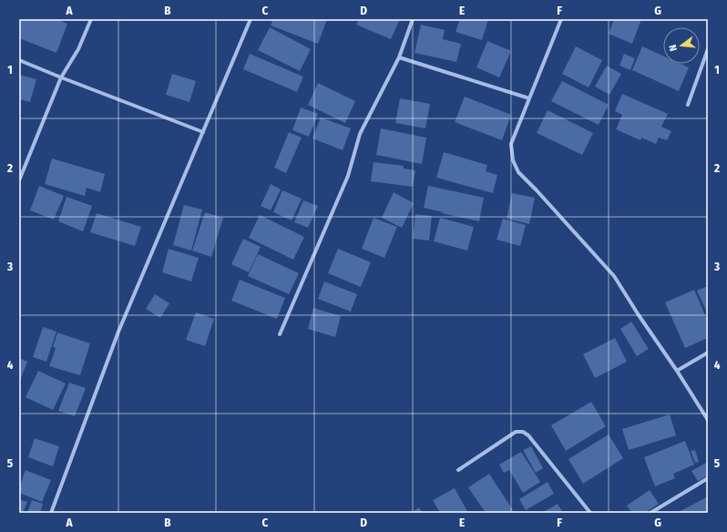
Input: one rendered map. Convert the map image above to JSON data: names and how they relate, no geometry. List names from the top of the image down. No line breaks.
{"north":"left","grid":{"columns":["A","B","C","D","E","F","G"],"rows":["1","2","3","4","5"]}}
